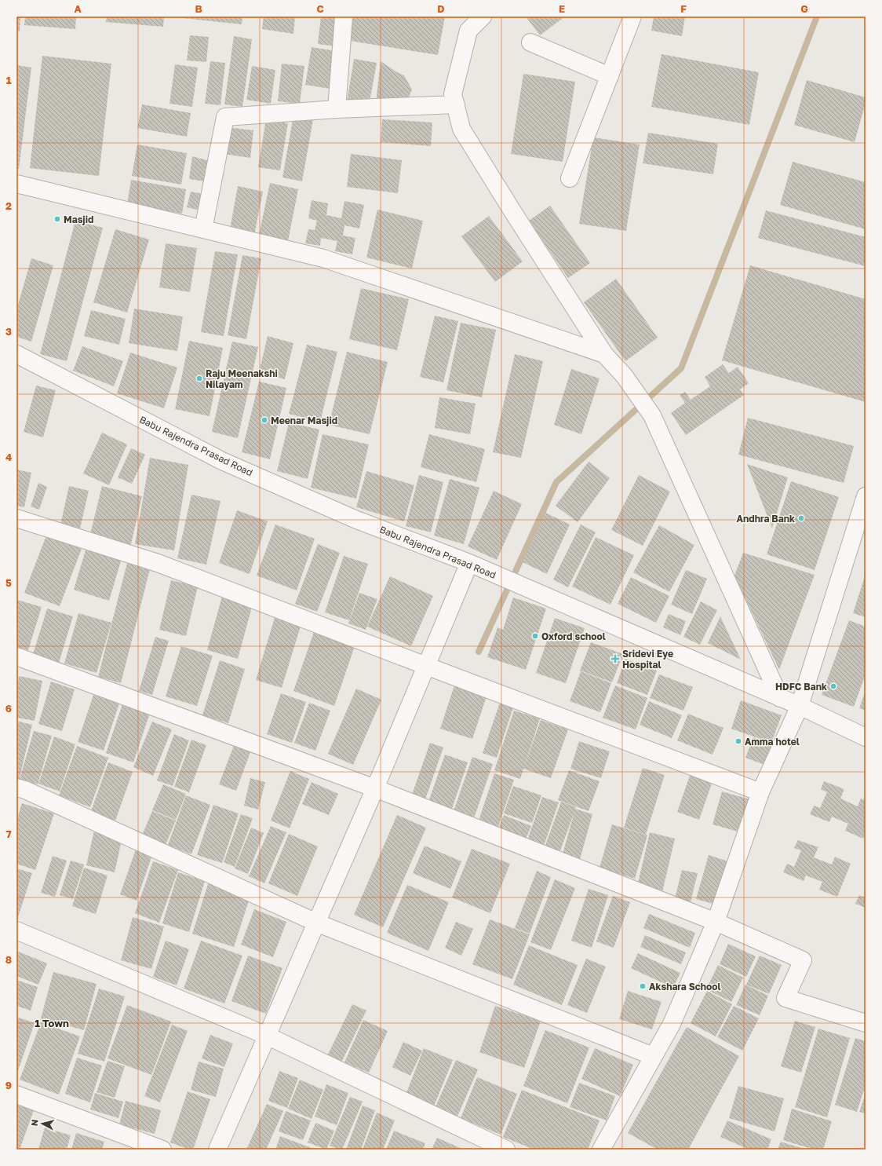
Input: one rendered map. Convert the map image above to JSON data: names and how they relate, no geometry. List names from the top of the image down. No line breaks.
{"streets":{"street":["Babu Rajendra Prasad Road"]},"districts":["1 Town"],"places":{"other":["Masjid","Raju Meenakshi Nilayam","Meenar Masjid","Andhra Bank","Oxford school","HDFC Bank","Amma hotel","Akshara School"],"health":["Sridevi Eye Hospital"]},"north":"left","grid":{"columns":["A","B","C","D","E","F","G"],"rows":["1","2","3","4","5","6","7","8","9"]}}
